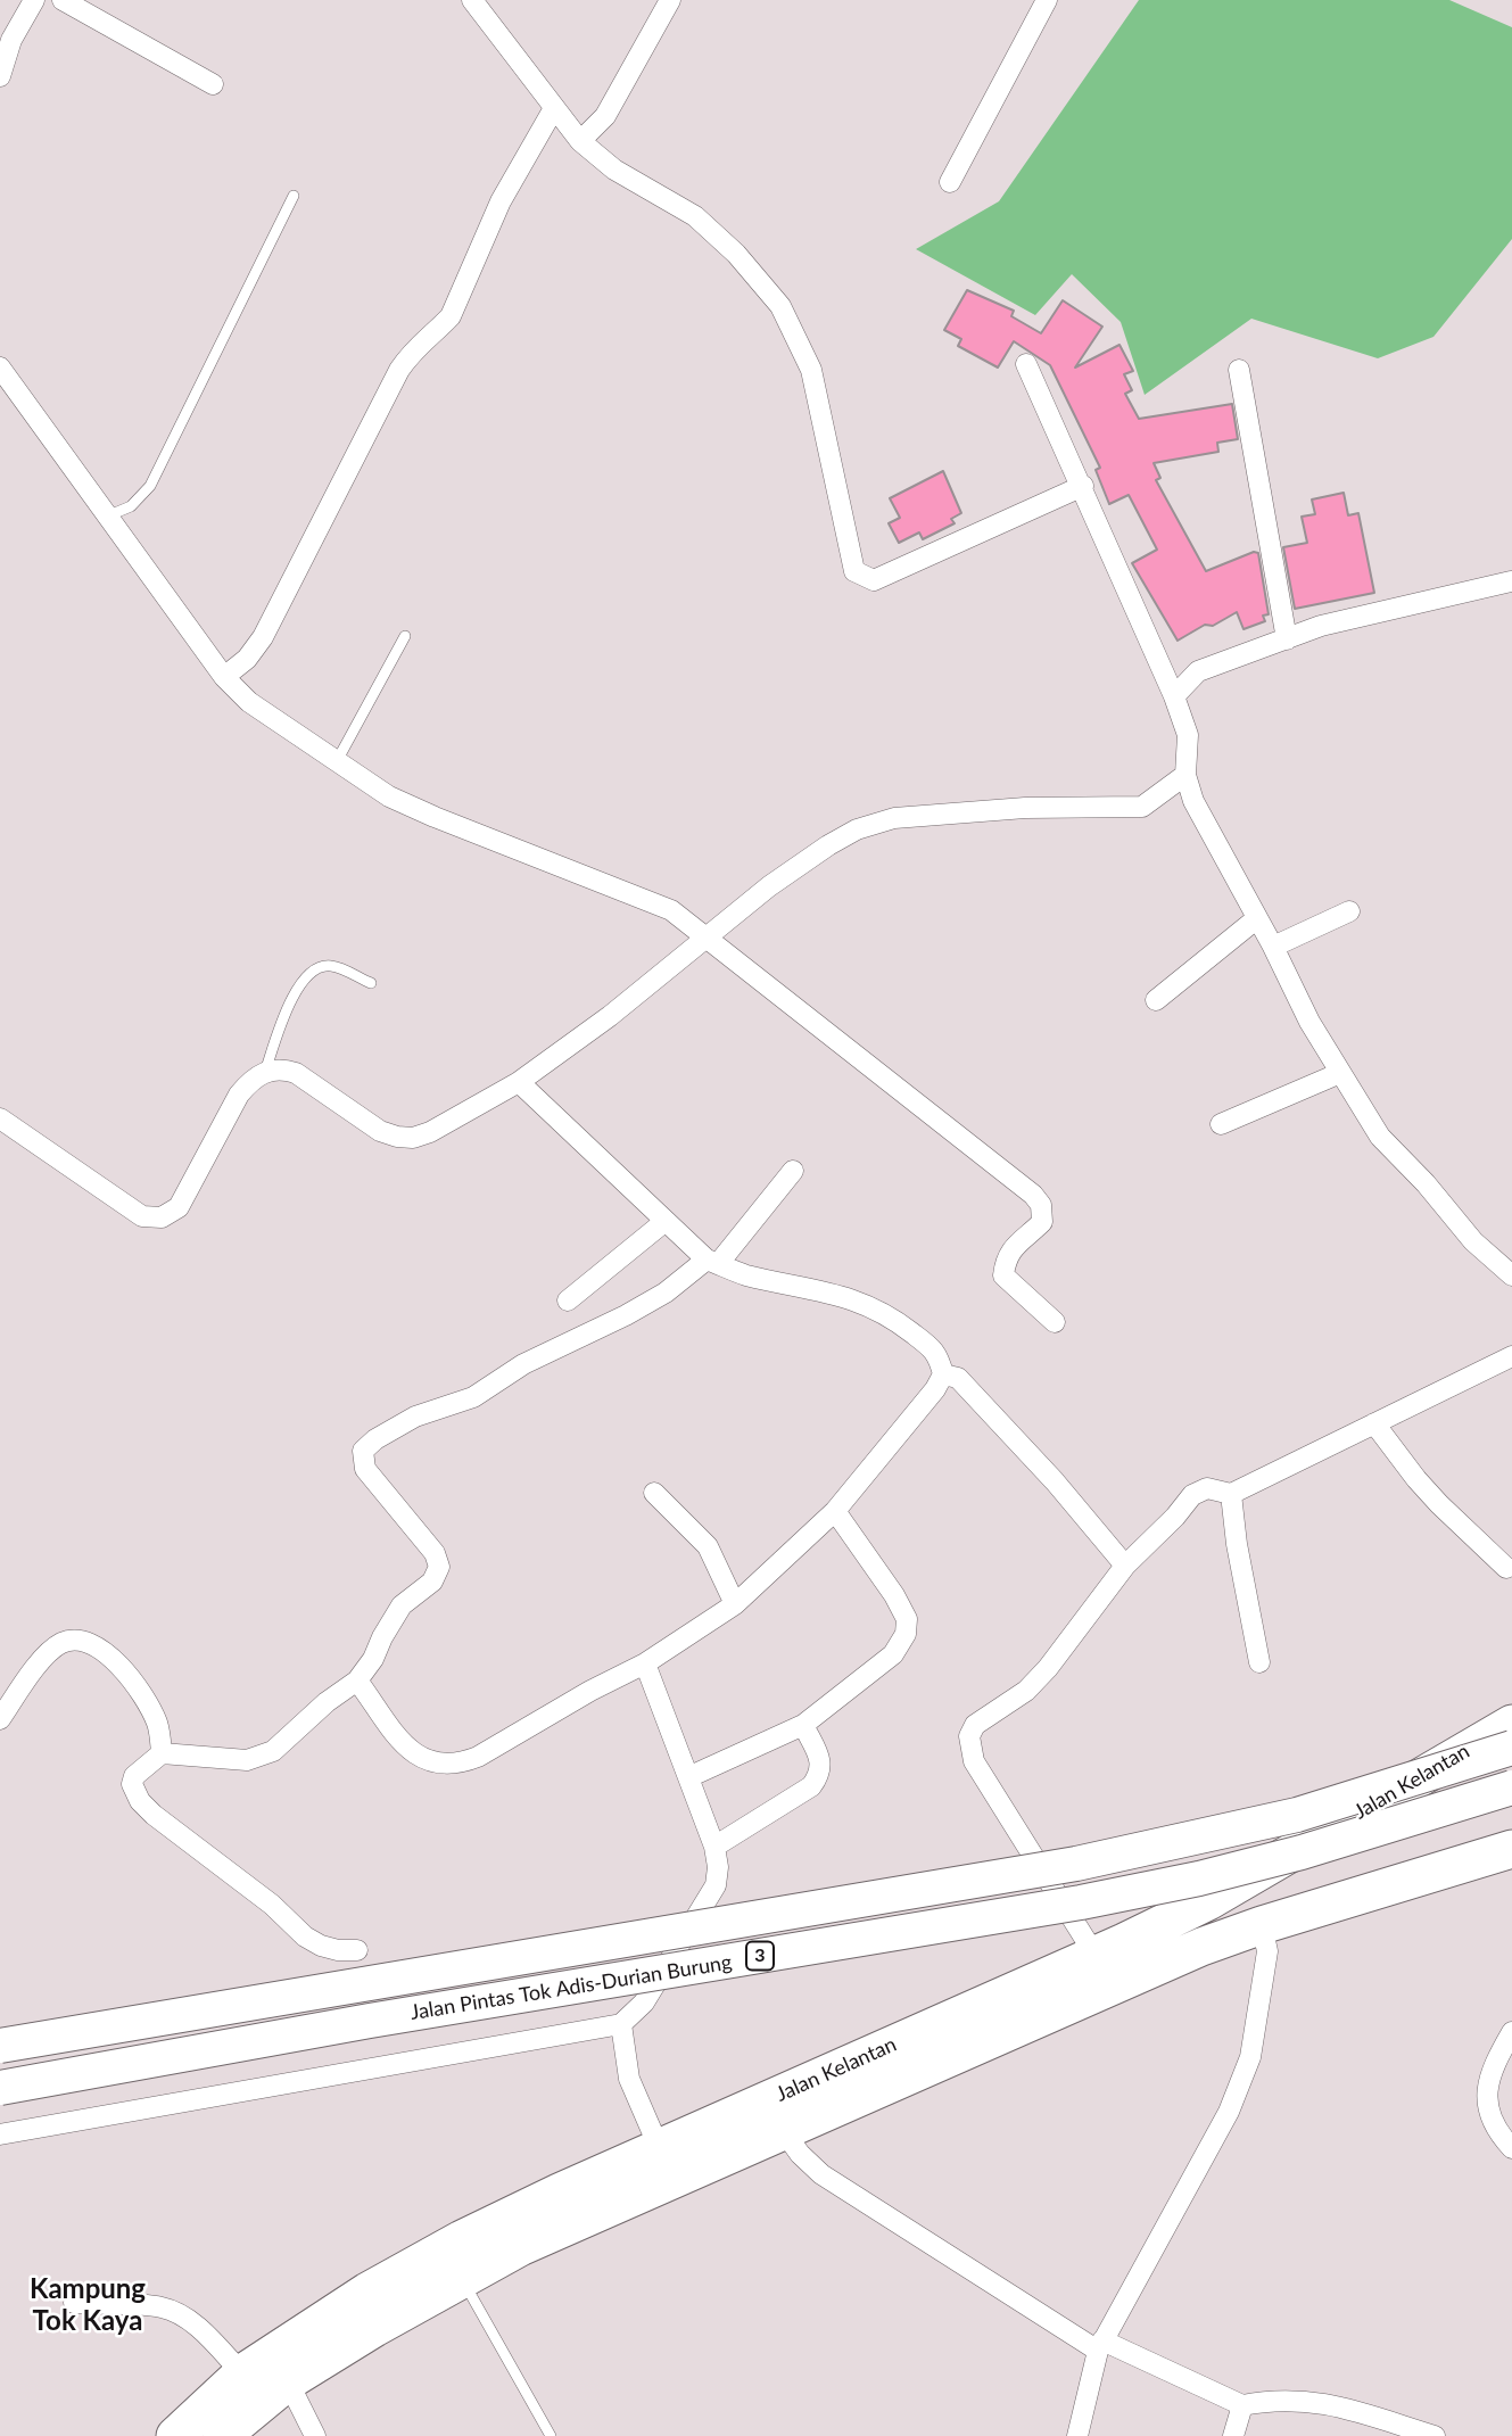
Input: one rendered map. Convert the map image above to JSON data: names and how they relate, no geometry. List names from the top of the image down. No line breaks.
{"streets":{"highway":["Jalan Kelantan"],"main road":["3","Jalan Pintas Tok Adis-Durian Burung"]},"districts":["Kampung Tok Kaya"]}
